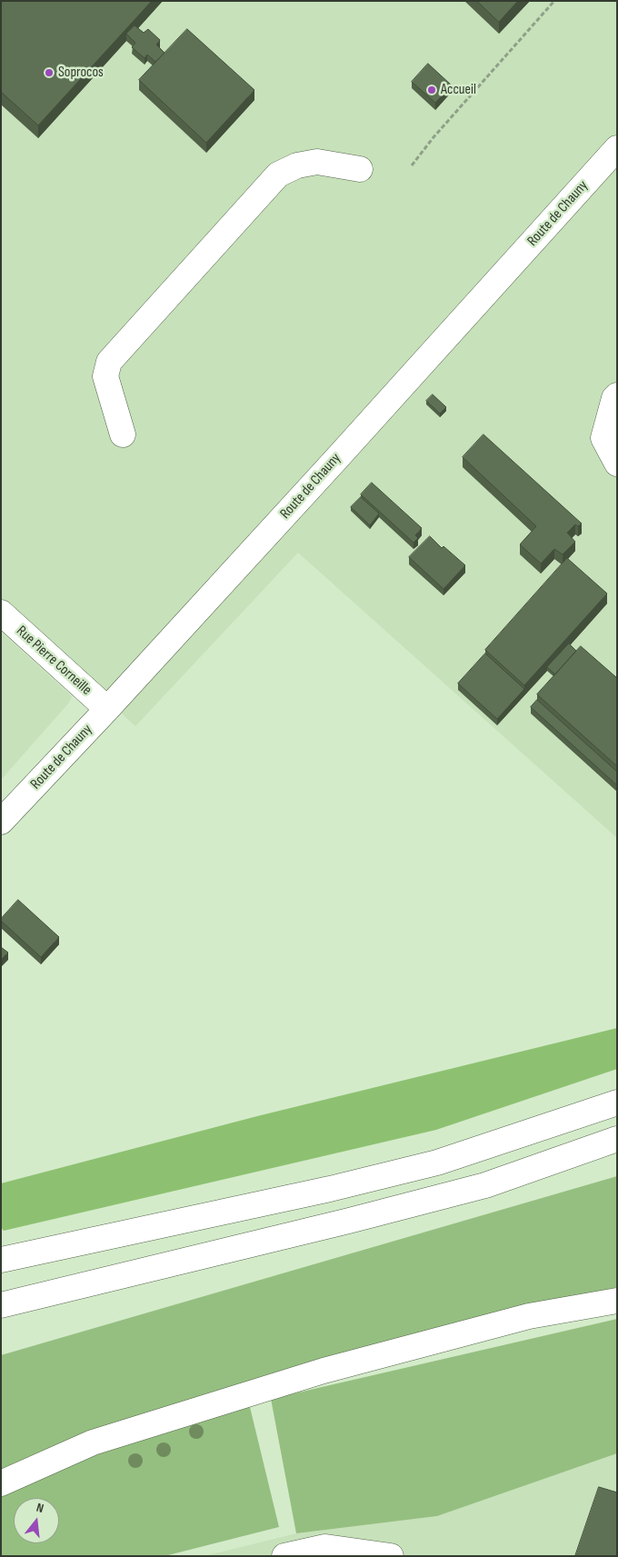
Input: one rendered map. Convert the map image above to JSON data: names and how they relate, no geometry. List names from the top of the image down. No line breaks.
{"streets":{"main road":["Route de Chauny","Rue Pierre Corneille"]},"crossings":[["Route de Chauny","Rue Pierre Corneille"]],"places":["Soprocos","Accueil"],"north":"top"}
